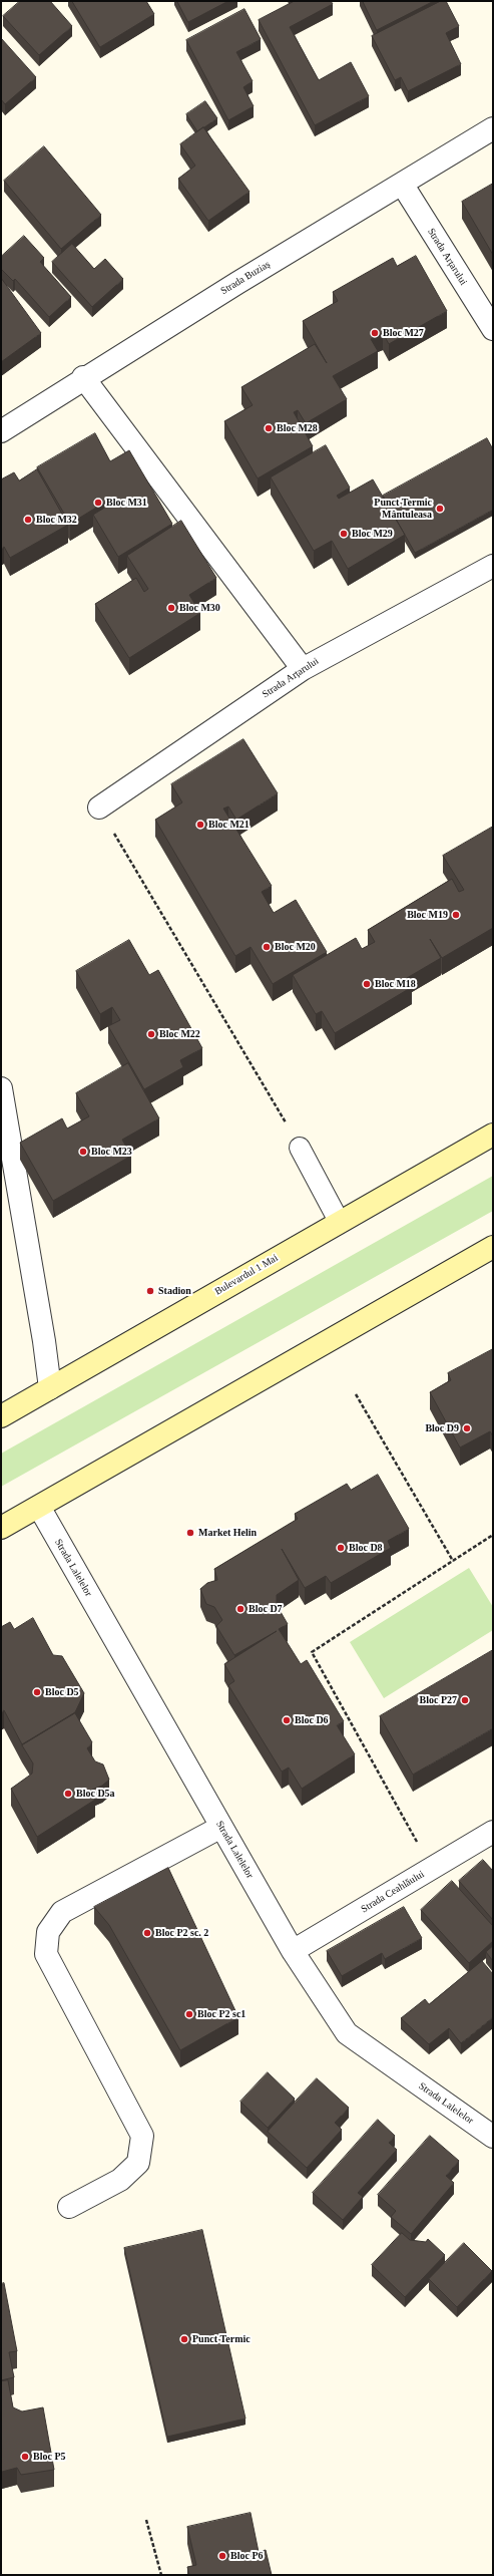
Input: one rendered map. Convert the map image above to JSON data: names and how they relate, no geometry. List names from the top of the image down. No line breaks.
{"streets":{"main road":["Bulevardul 1 Mai"],"street":["Strada Arțarului","Strada Buziaș","Strada Lalelelor","Strada Ceahlăului"]},"crossings":[["Strada Arțarului","Strada Buziaș"],["Strada Lalelelor","Strada Ceahlăului"]],"places":["Bloc M27","Bloc M28","Bloc M31","Punct Termic Mântuleasa","Bloc M32","Bloc M29","Bloc M30","Bloc M21","Bloc M19","Bloc M20","Bloc M18","Bloc M22","Bloc M23","Stadion","Bloc D9","Market Helin","Bloc D8","Bloc D7","Bloc D5","Bloc P27","Bloc D6","Bloc D5a","Bloc P2 sc. 2","Bloc P2 sc1","Punct Termic","Bloc P5","Bloc P6"]}
